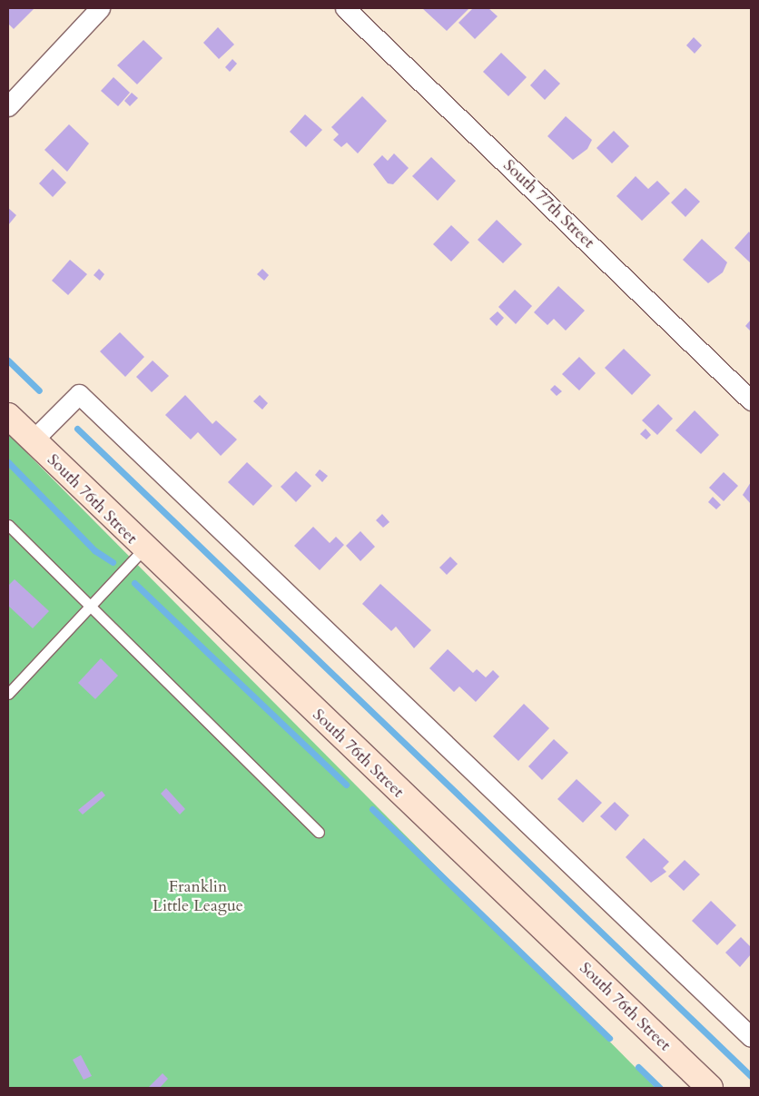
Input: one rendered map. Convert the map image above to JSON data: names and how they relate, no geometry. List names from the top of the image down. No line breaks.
{"streets":{"main road":["South 76th Street"],"street":["South 77th Street"]},"parks":["Franklin Little League"]}
